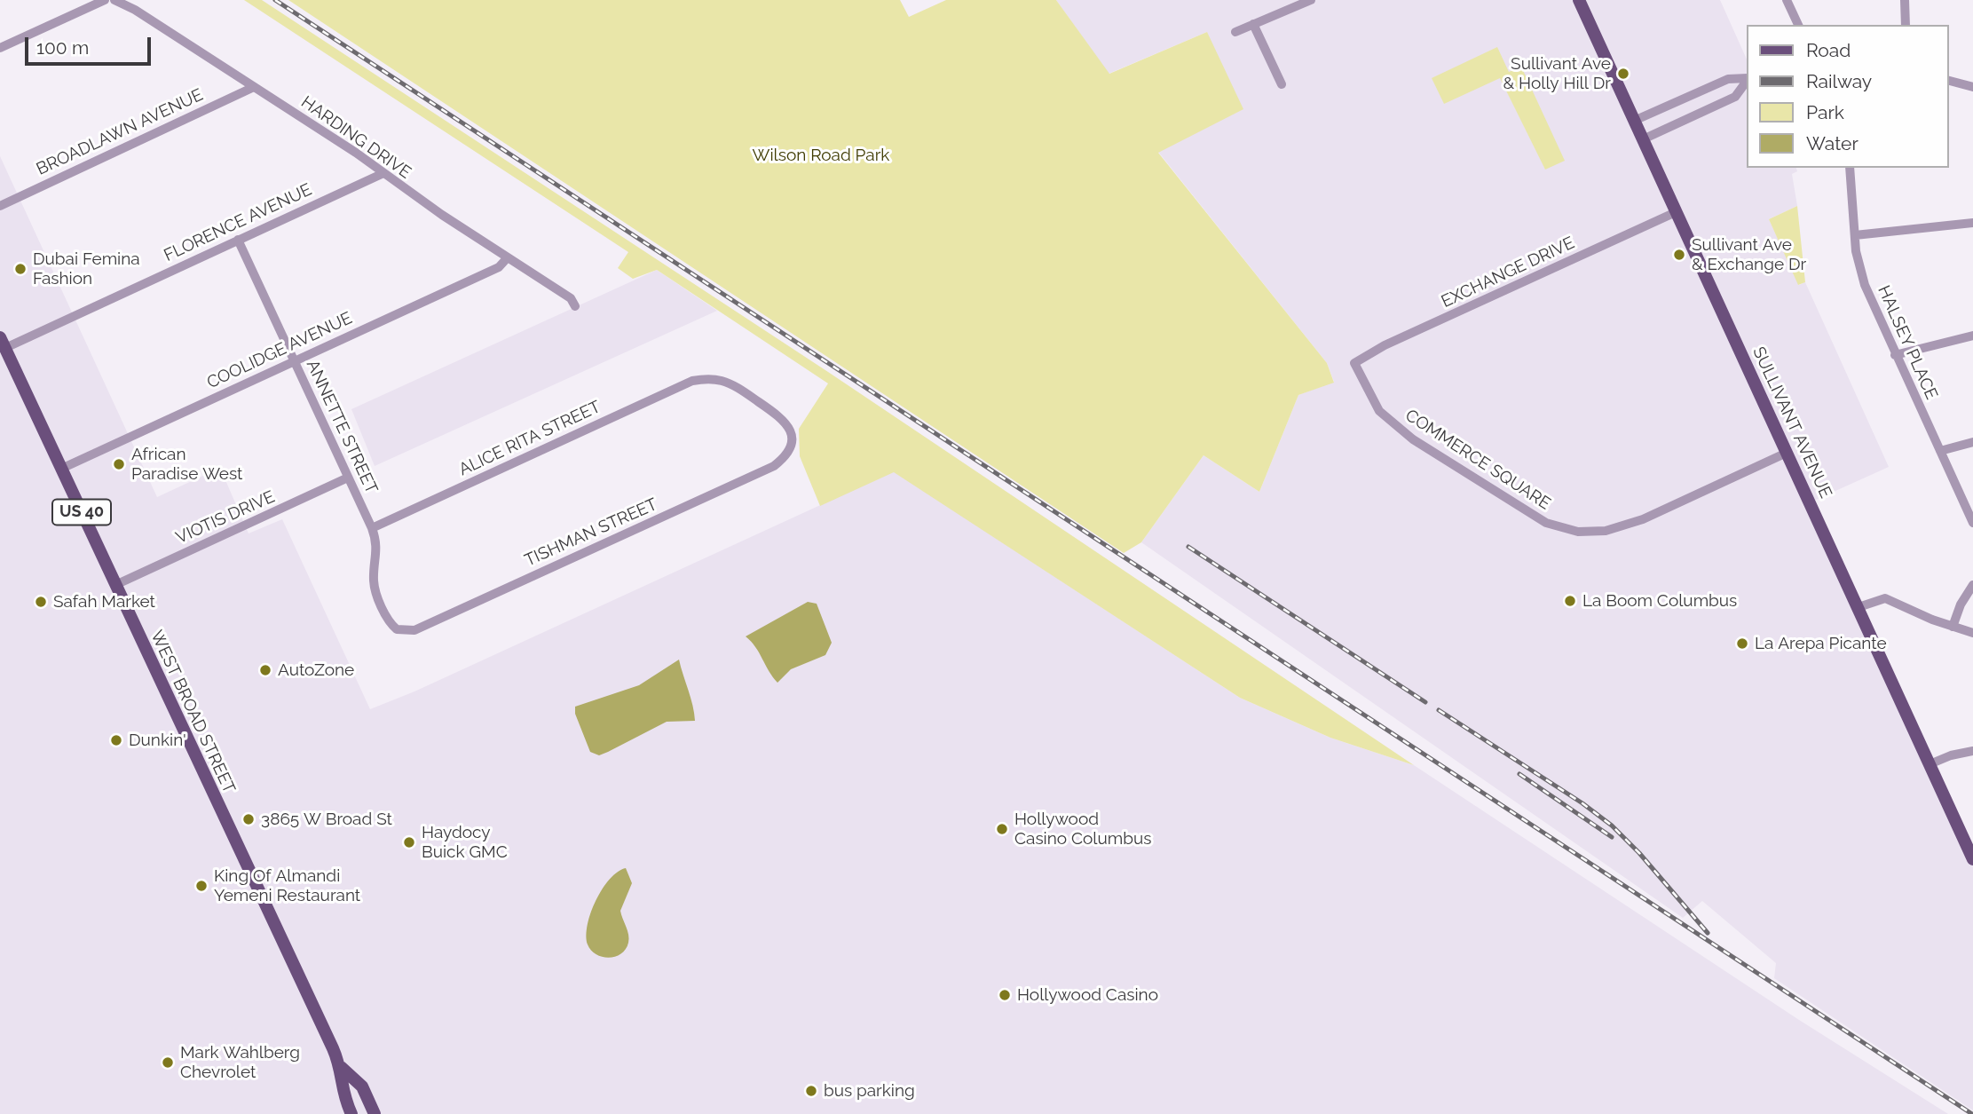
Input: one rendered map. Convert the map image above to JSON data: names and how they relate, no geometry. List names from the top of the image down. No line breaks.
{"streets":{"main road":["SULLIVANT AVENUE","US 40","WEST BROAD STREET"],"street":["BROADLAWN AVENUE","HARDING DRIVE","FLORENCE AVENUE","EXCHANGE DRIVE","HALSEY PLACE","COOLIDGE AVENUE","ANNETTE STREET","ALICE RITA STREET","COMMERCE SQUARE","VIOTIS DRIVE","TISHMAN STREET"]},"crossings":[["BROADLAWN AVENUE","HARDING DRIVE"],["HARDING DRIVE","FLORENCE AVENUE"],["HARDING DRIVE","COOLIDGE AVENUE"],["FLORENCE AVENUE","ANNETTE STREET"],["FLORENCE AVENUE","WEST BROAD STREET"],["EXCHANGE DRIVE","SULLIVANT AVENUE"],["EXCHANGE DRIVE","COMMERCE SQUARE"],["COOLIDGE AVENUE","ANNETTE STREET"],["COOLIDGE AVENUE","WEST BROAD STREET"],["SULLIVANT AVENUE","COMMERCE SQUARE"],["ANNETTE STREET","ALICE RITA STREET"],["ANNETTE STREET","VIOTIS DRIVE"],["ANNETTE STREET","TISHMAN STREET"],["ALICE RITA STREET","TISHMAN STREET"],["VIOTIS DRIVE","WEST BROAD STREET"]],"parks":["Wilson Road Park"],"places":["Sullivant Ave & Holly Hill Dr","Sullivant Ave & Exchange Dr","Dubai Femina Fashion","African Paradise West","La Boom Columbus","Safah Market","La Arepa Picante","AutoZone","Dunkin'","3865 W Broad St","Hollywood Casino Columbus","Haydocy Buick GMC","King Of Almandi Yemeni Restaurant","Hollywood Casino","Mark Wahlberg Chevrolet","bus parking"],"legend":["Road","Railway","Park","Water"],"scale_bar":"100 m"}
